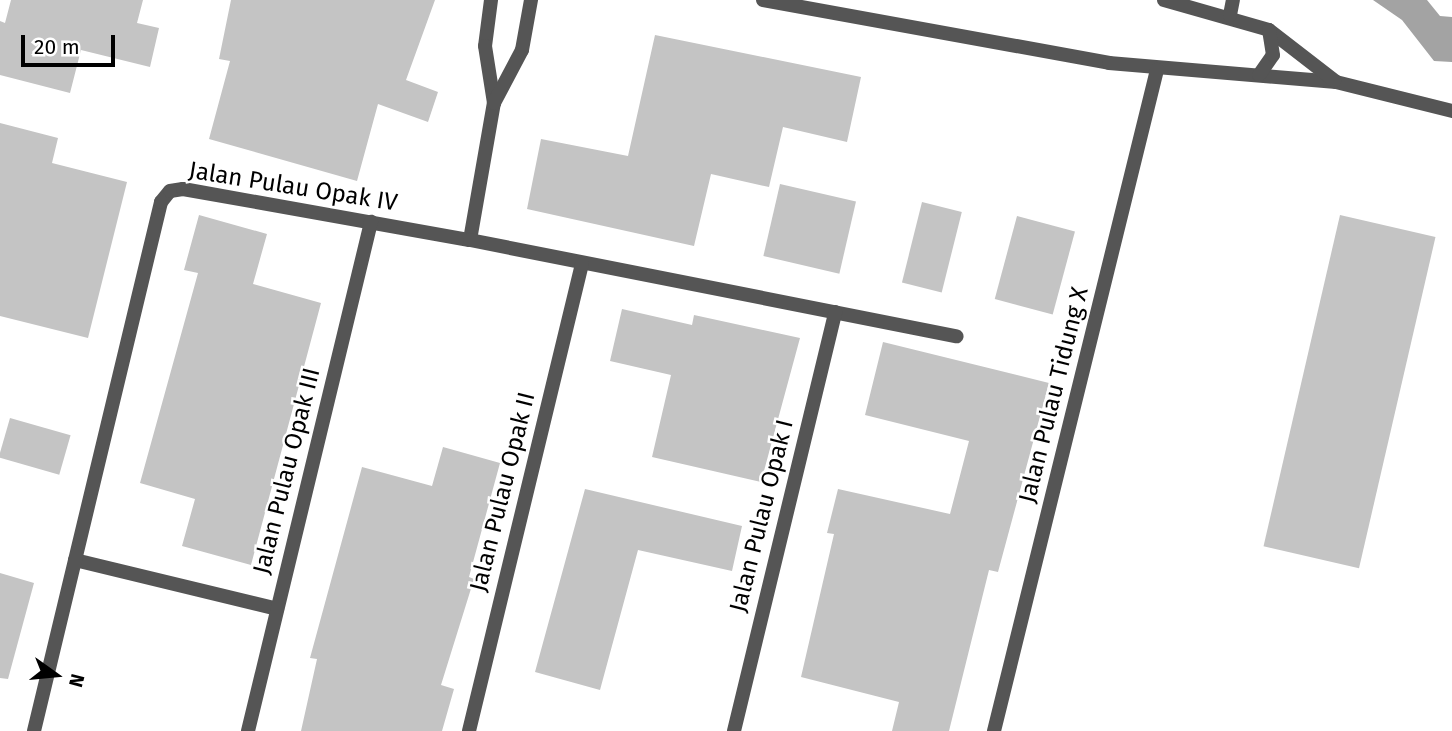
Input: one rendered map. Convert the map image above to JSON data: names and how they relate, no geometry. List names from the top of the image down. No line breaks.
{"streets":{"street":["Jalan Pulau Opak IV","Jalan Pulau Tidung X","Jalan Pulau Opak III","Jalan Pulau Opak II","Jalan Pulau Opak I"]},"crossings":[["Jalan Pulau Opak IV","Jalan Pulau Opak III"],["Jalan Pulau Opak IV","Jalan Pulau Opak II"],["Jalan Pulau Opak IV","Jalan Pulau Opak I"]],"scale_bar":"20 m","north":"right"}
